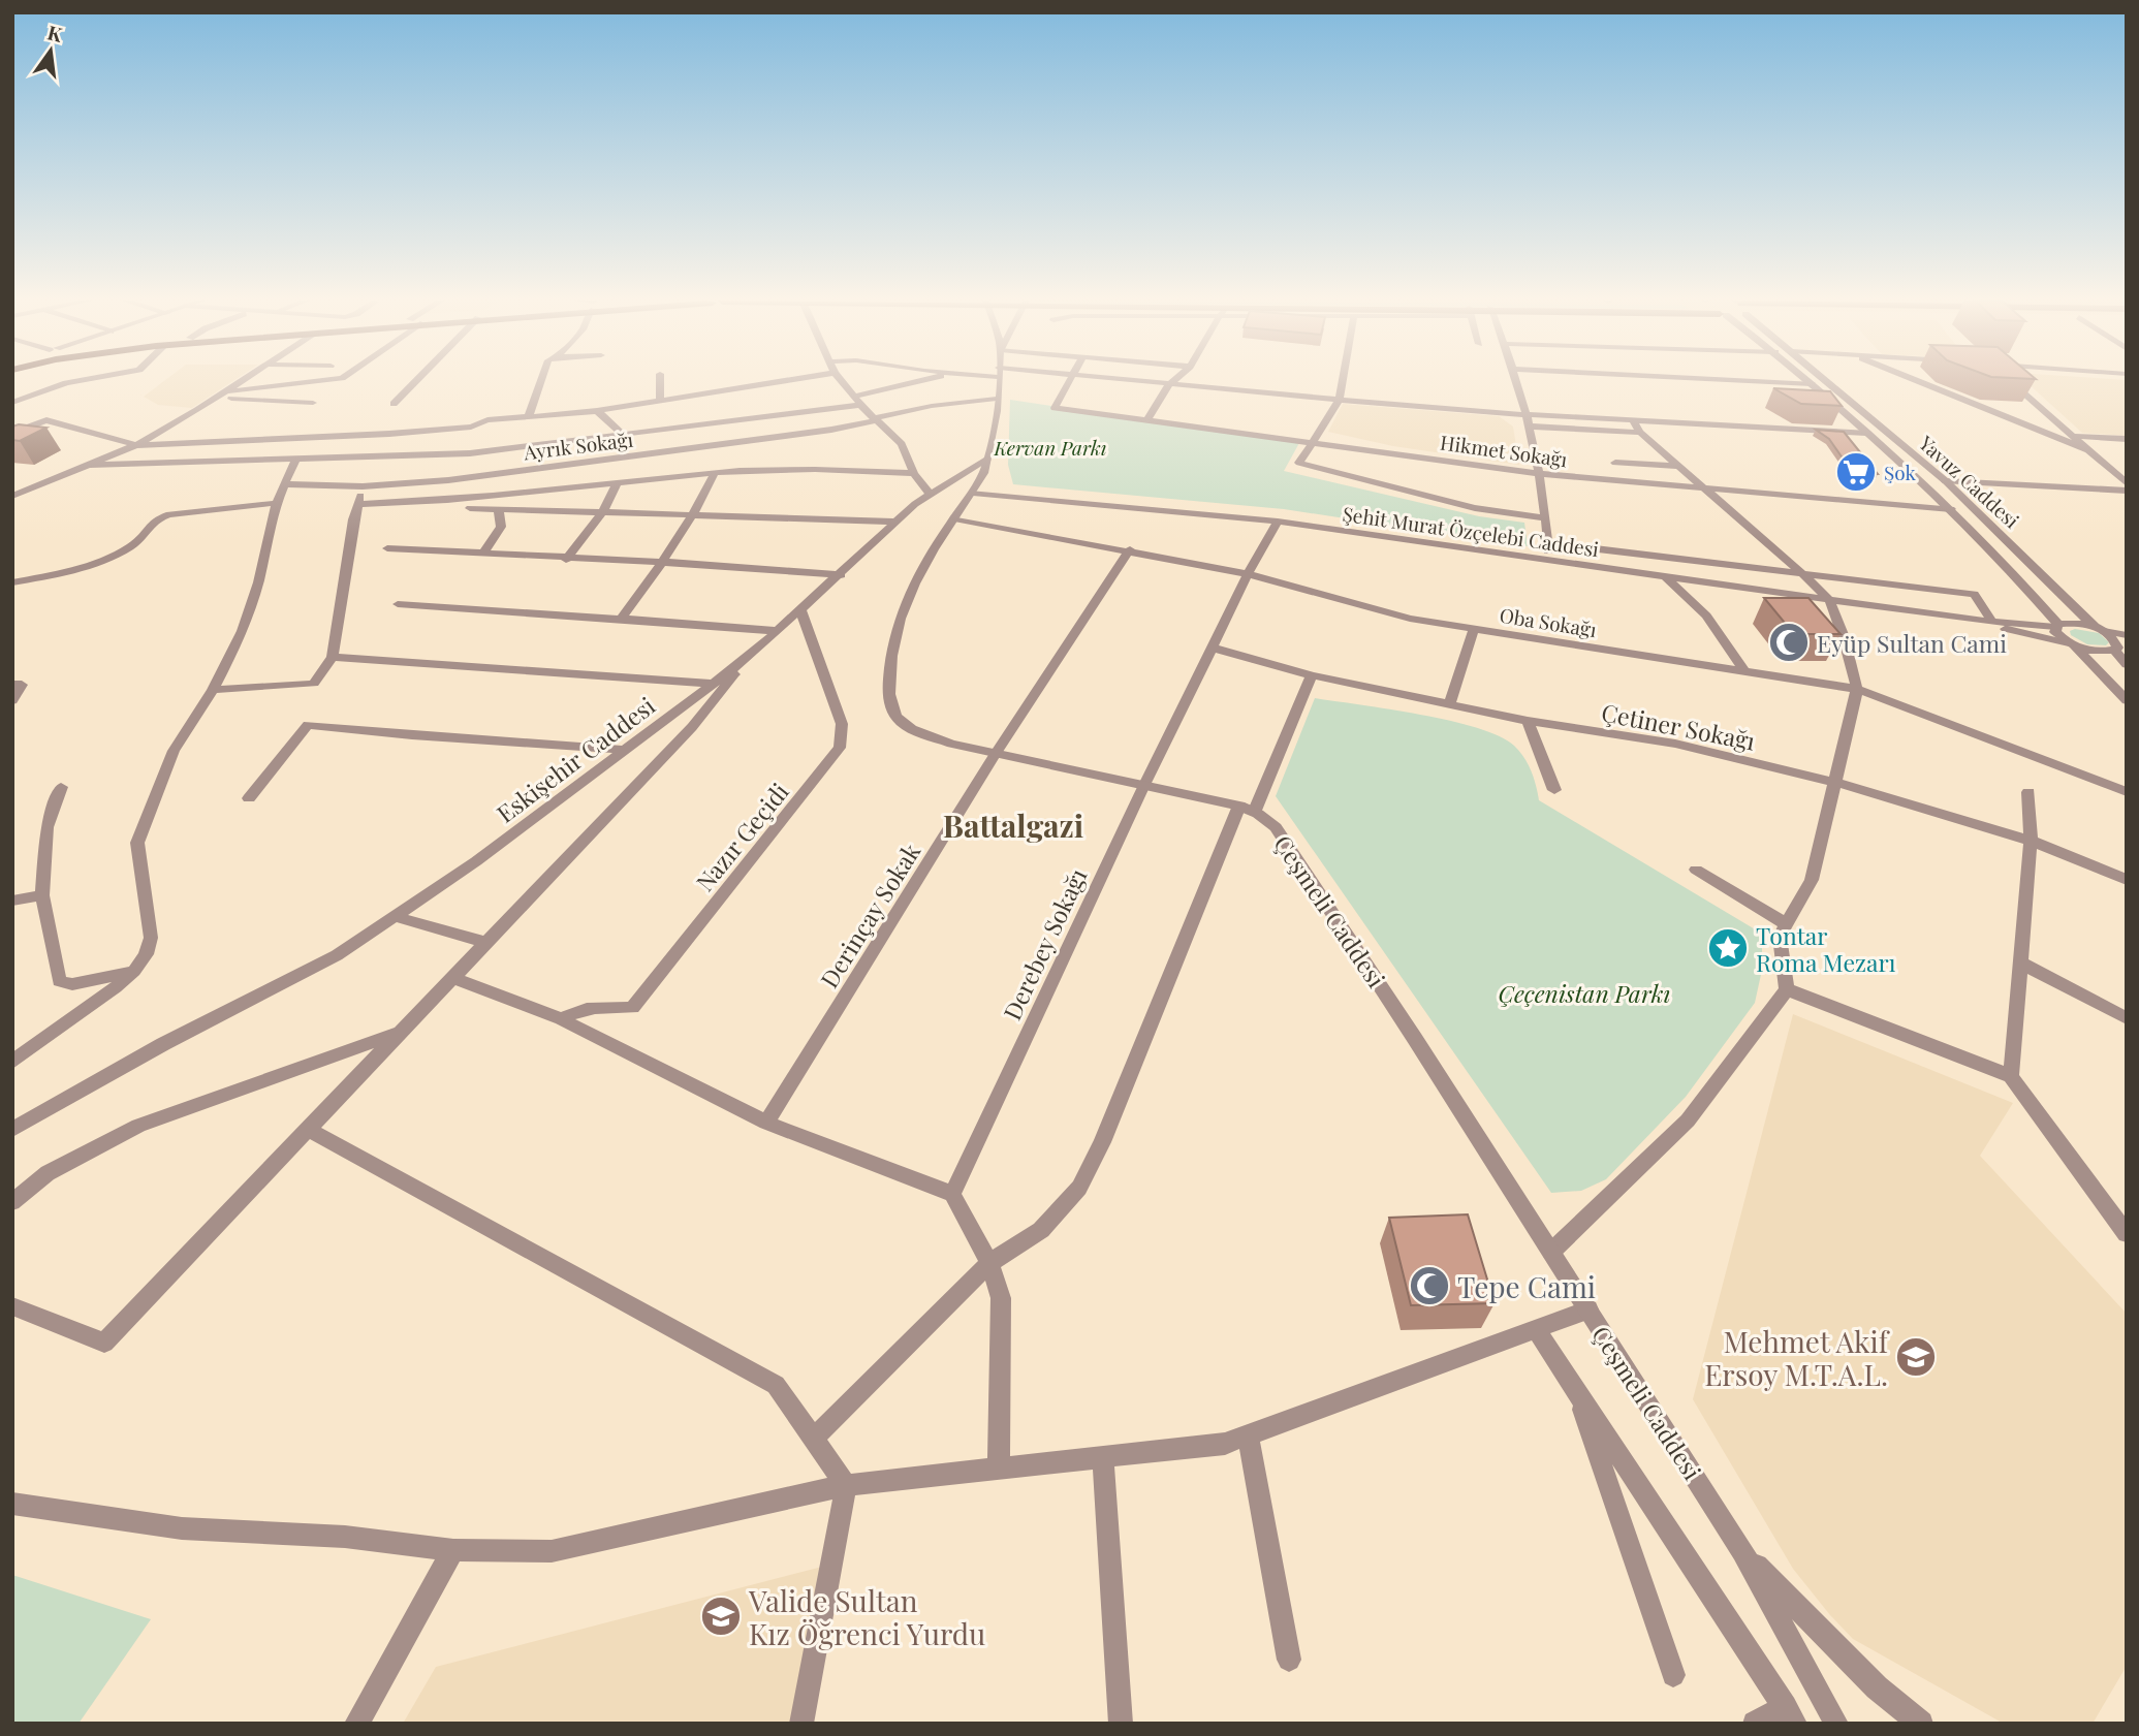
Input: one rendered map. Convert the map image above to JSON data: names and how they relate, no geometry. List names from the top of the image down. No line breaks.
{"streets":{"street":["Ayrık Sokağı","Hikmet Sokağı","Yavuz Caddesi","Şehit Murat Özçelebi Caddesi","Oba Sokağı","Çetiner Sokağı","Eskişehir Caddesi","Nazır Geçidi","Çeşmeli Caddesi","Derinçay Sokak","Derebey Sokağı"]},"crossings":[["Ayrık Sokağı","Çeşmeli Caddesi"],["Hikmet Sokağı","Yavuz Caddesi"],["Yavuz Caddesi","Şehit Murat Özçelebi Caddesi"],["Şehit Murat Özçelebi Caddesi","Çeşmeli Caddesi"],["Şehit Murat Özçelebi Caddesi","Derebey Sokağı"],["Oba Sokağı","Çeşmeli Caddesi"],["Oba Sokağı","Derinçay Sokak"],["Oba Sokağı","Derebey Sokağı"],["Çetiner Sokağı","Derebey Sokağı"],["Eskişehir Caddesi","Nazır Geçidi"],["Eskişehir Caddesi","Çeşmeli Caddesi"],["Çeşmeli Caddesi","Derinçay Sokak"],["Çeşmeli Caddesi","Derebey Sokağı"]],"districts":["Battalgazi"],"parks":["Kervan Parkı","Çeçenistan Parkı"],"places":{"supermarket":["Şok"],"mosque":["Eyüp Sultan Cami","Tepe Cami"],"place":["Tontar Roma Mezarı"],"school or university":["Mehmet Akif Ersoy M.T.A.L.","Valide Sultan Kız Öğrenci Yurdu"]},"north":"top"}
